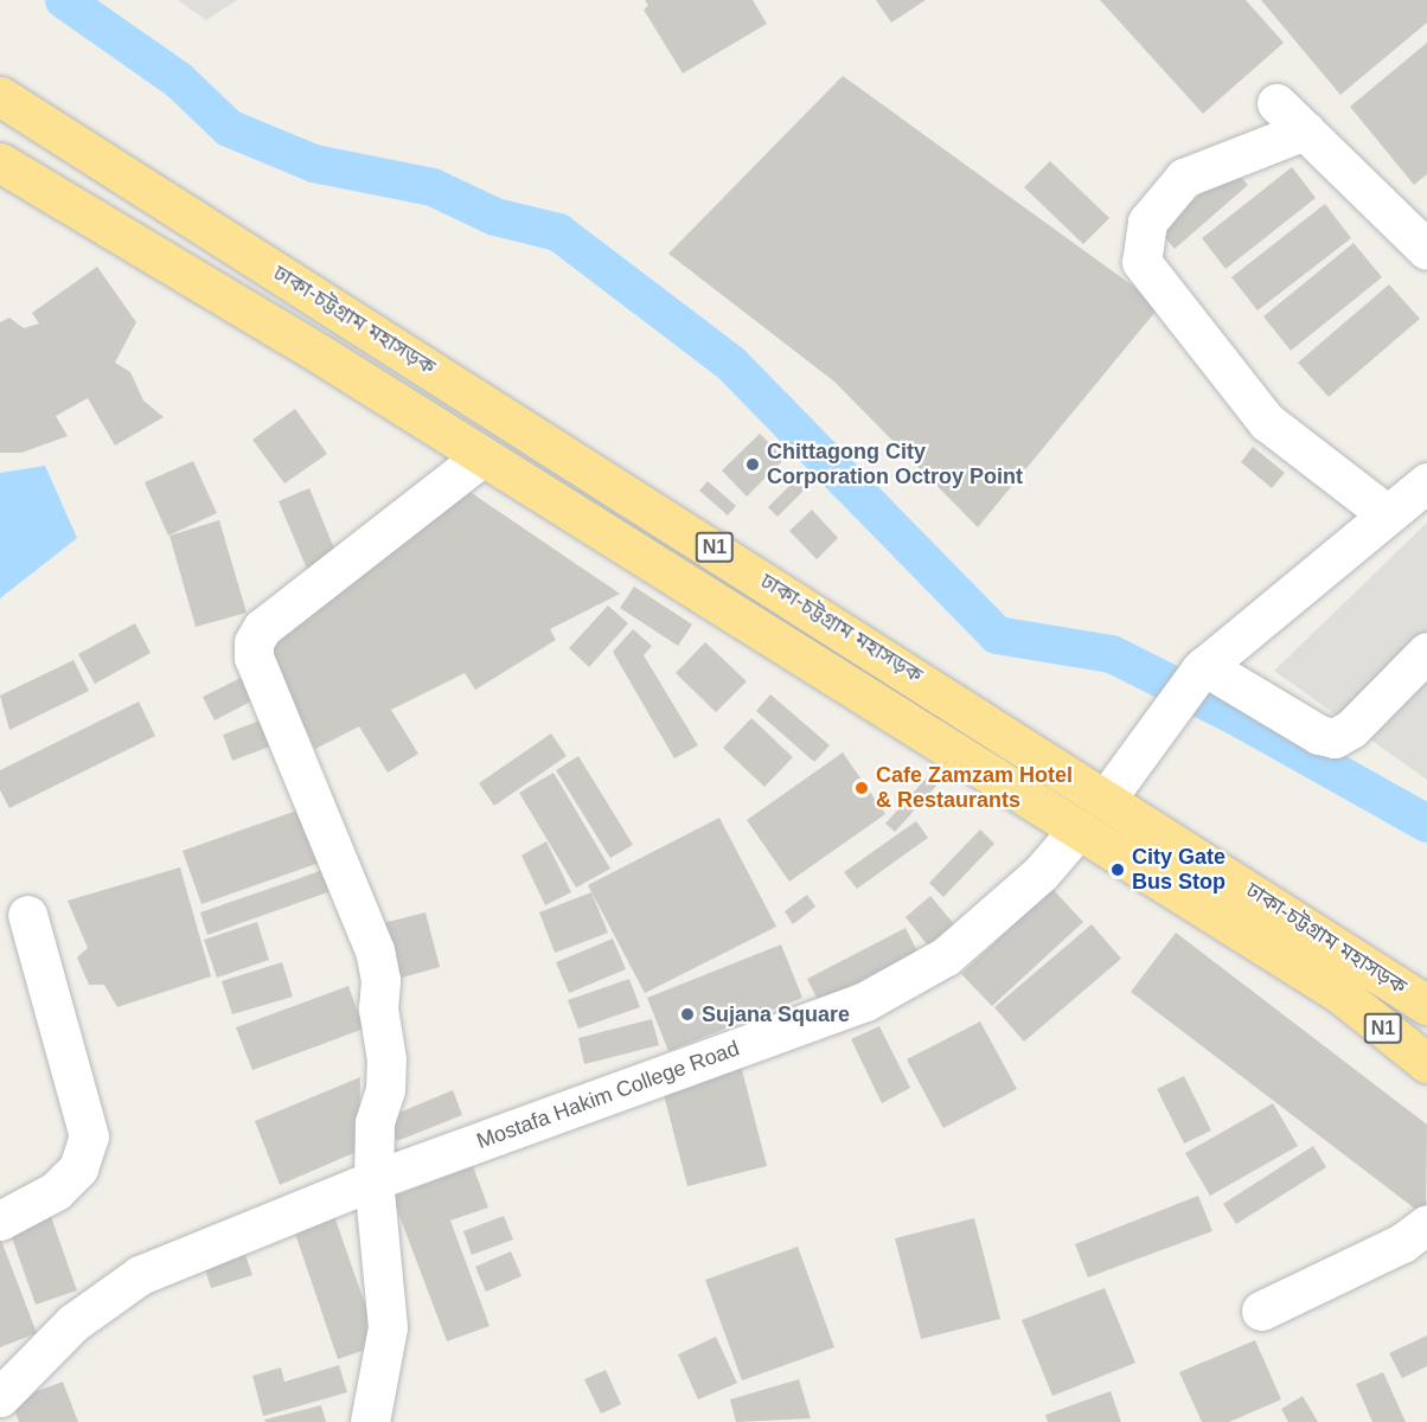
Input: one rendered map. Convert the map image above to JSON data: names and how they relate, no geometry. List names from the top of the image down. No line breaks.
{"streets":{"highway":["ঢাকা-চট্টগ্রাম মহাসড়ক","N1"],"street":["Mostafa Hakim College Road"]},"crossings":[["ঢাকা-চট্টগ্রাম মহাসড়ক","Mostafa Hakim College Road"]],"places":["Chittagong City Corporation Octroy Point","Cafe Zamzam Hotel & Restaurants","City Gate Bus Stop","Sujana Square"]}
